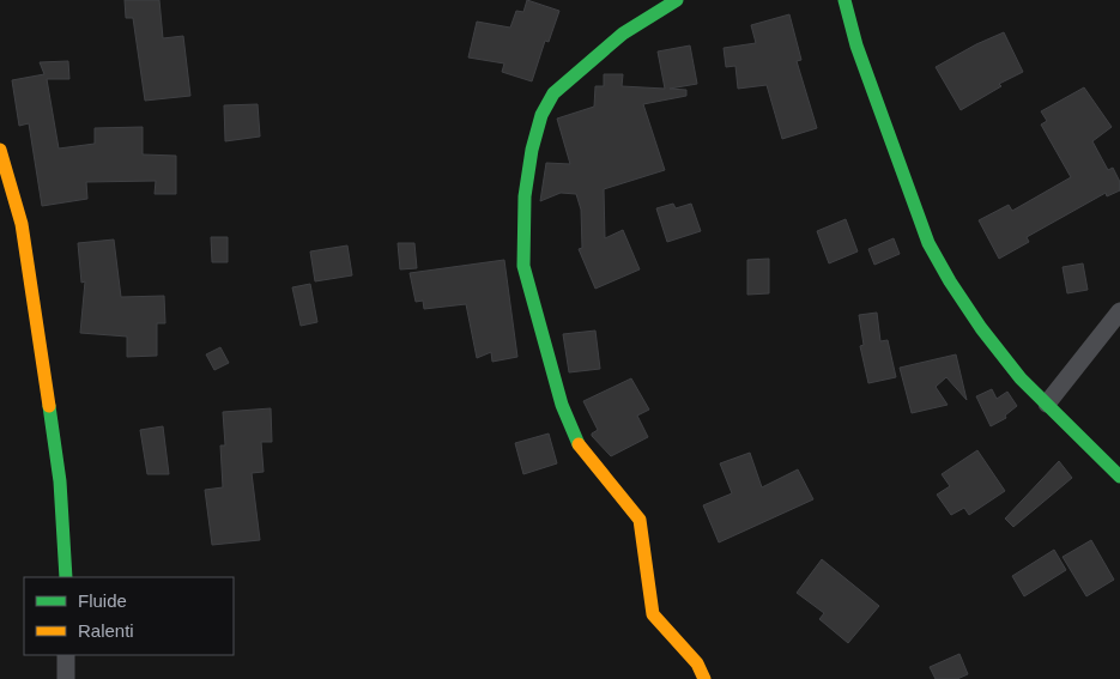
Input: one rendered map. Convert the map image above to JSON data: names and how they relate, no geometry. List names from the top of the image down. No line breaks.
{"legend":["Fluide","Ralenti"]}
